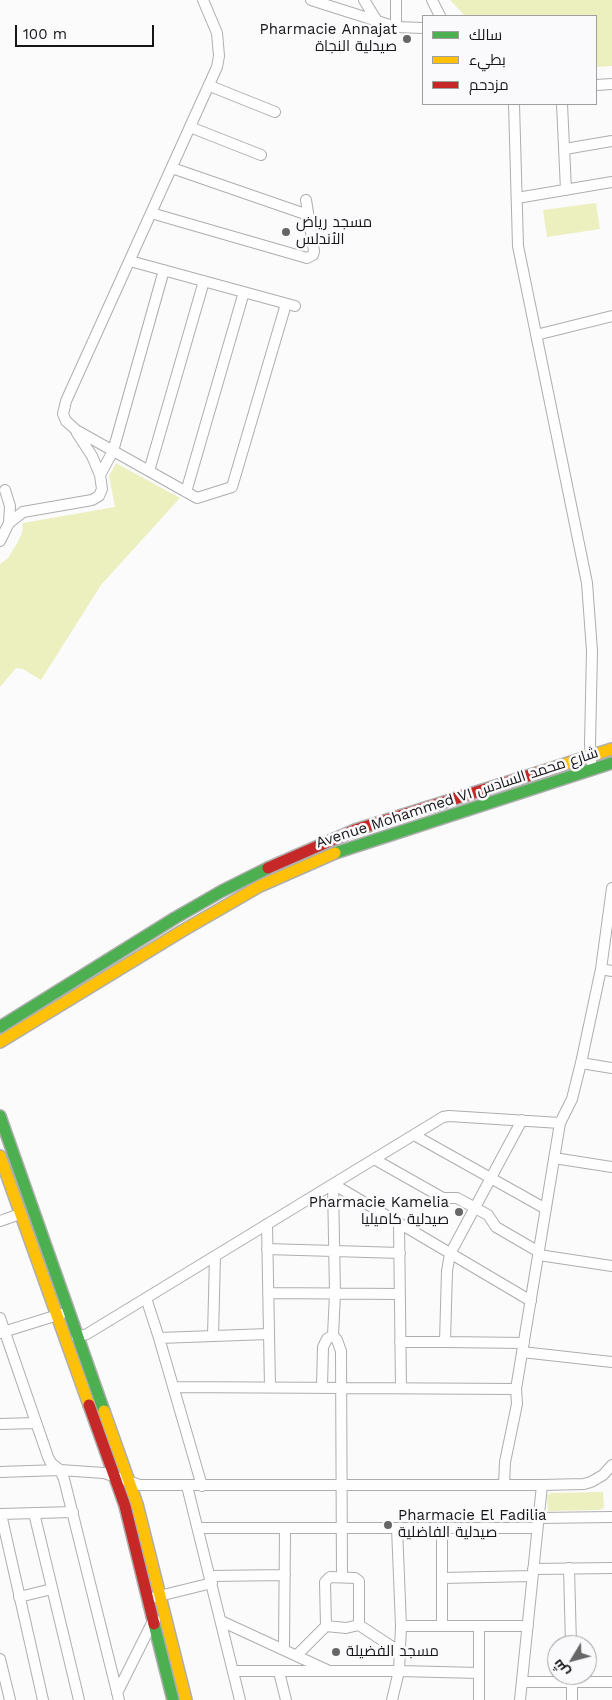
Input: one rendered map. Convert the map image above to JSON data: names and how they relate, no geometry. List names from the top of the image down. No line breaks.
{"streets":{"main road":["Avenue Mohammed VI شارع محمد السادس"]},"places":["Pharmacie Annajat صيدلية النجاة","مسجد رياض الأندلس","Pharmacie Kamelia صيدلية كاميليا","Pharmacie El Fadilia صيدلية الفاضلية","مسجد الفضيلة"],"legend":["سالك","بطيء","مزدحم"],"scale_bar":"100 m","north":"bottom left"}
